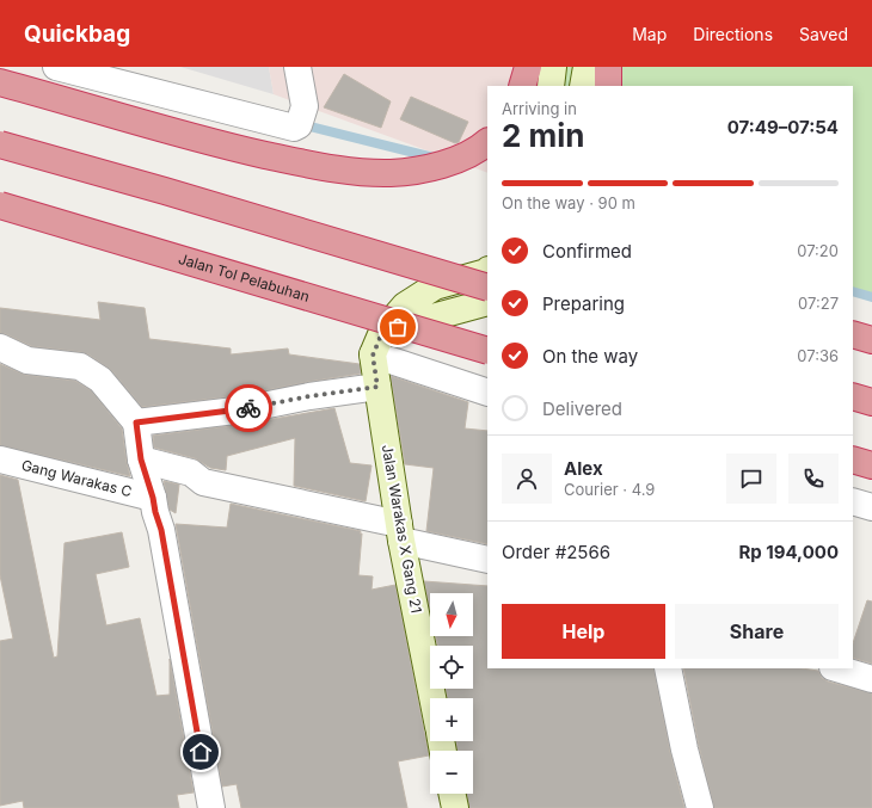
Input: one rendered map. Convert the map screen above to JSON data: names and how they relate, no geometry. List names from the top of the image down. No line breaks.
{"streets":{"highway":["Jalan Tol Pelabuhan"],"street":["Gang Warakas C","Jalan Warakas X Gang 21"]},"north":"bottom","page":{"header":"Quickbag","nav":["Map","Directions","Saved"],"heading":["2 min","Arriving in","07:49–07:54"],"panel":["Alex","Courier · 4.9","Order #2566","Rp 194,000"],"bar":"On the way · 90 m","list":[["Confirmed","07:20"],["Preparing","07:27"],["On the way","07:36"],"Delivered"],"map_buttons":["+","−"],"buttons":["Help","Share"]}}
